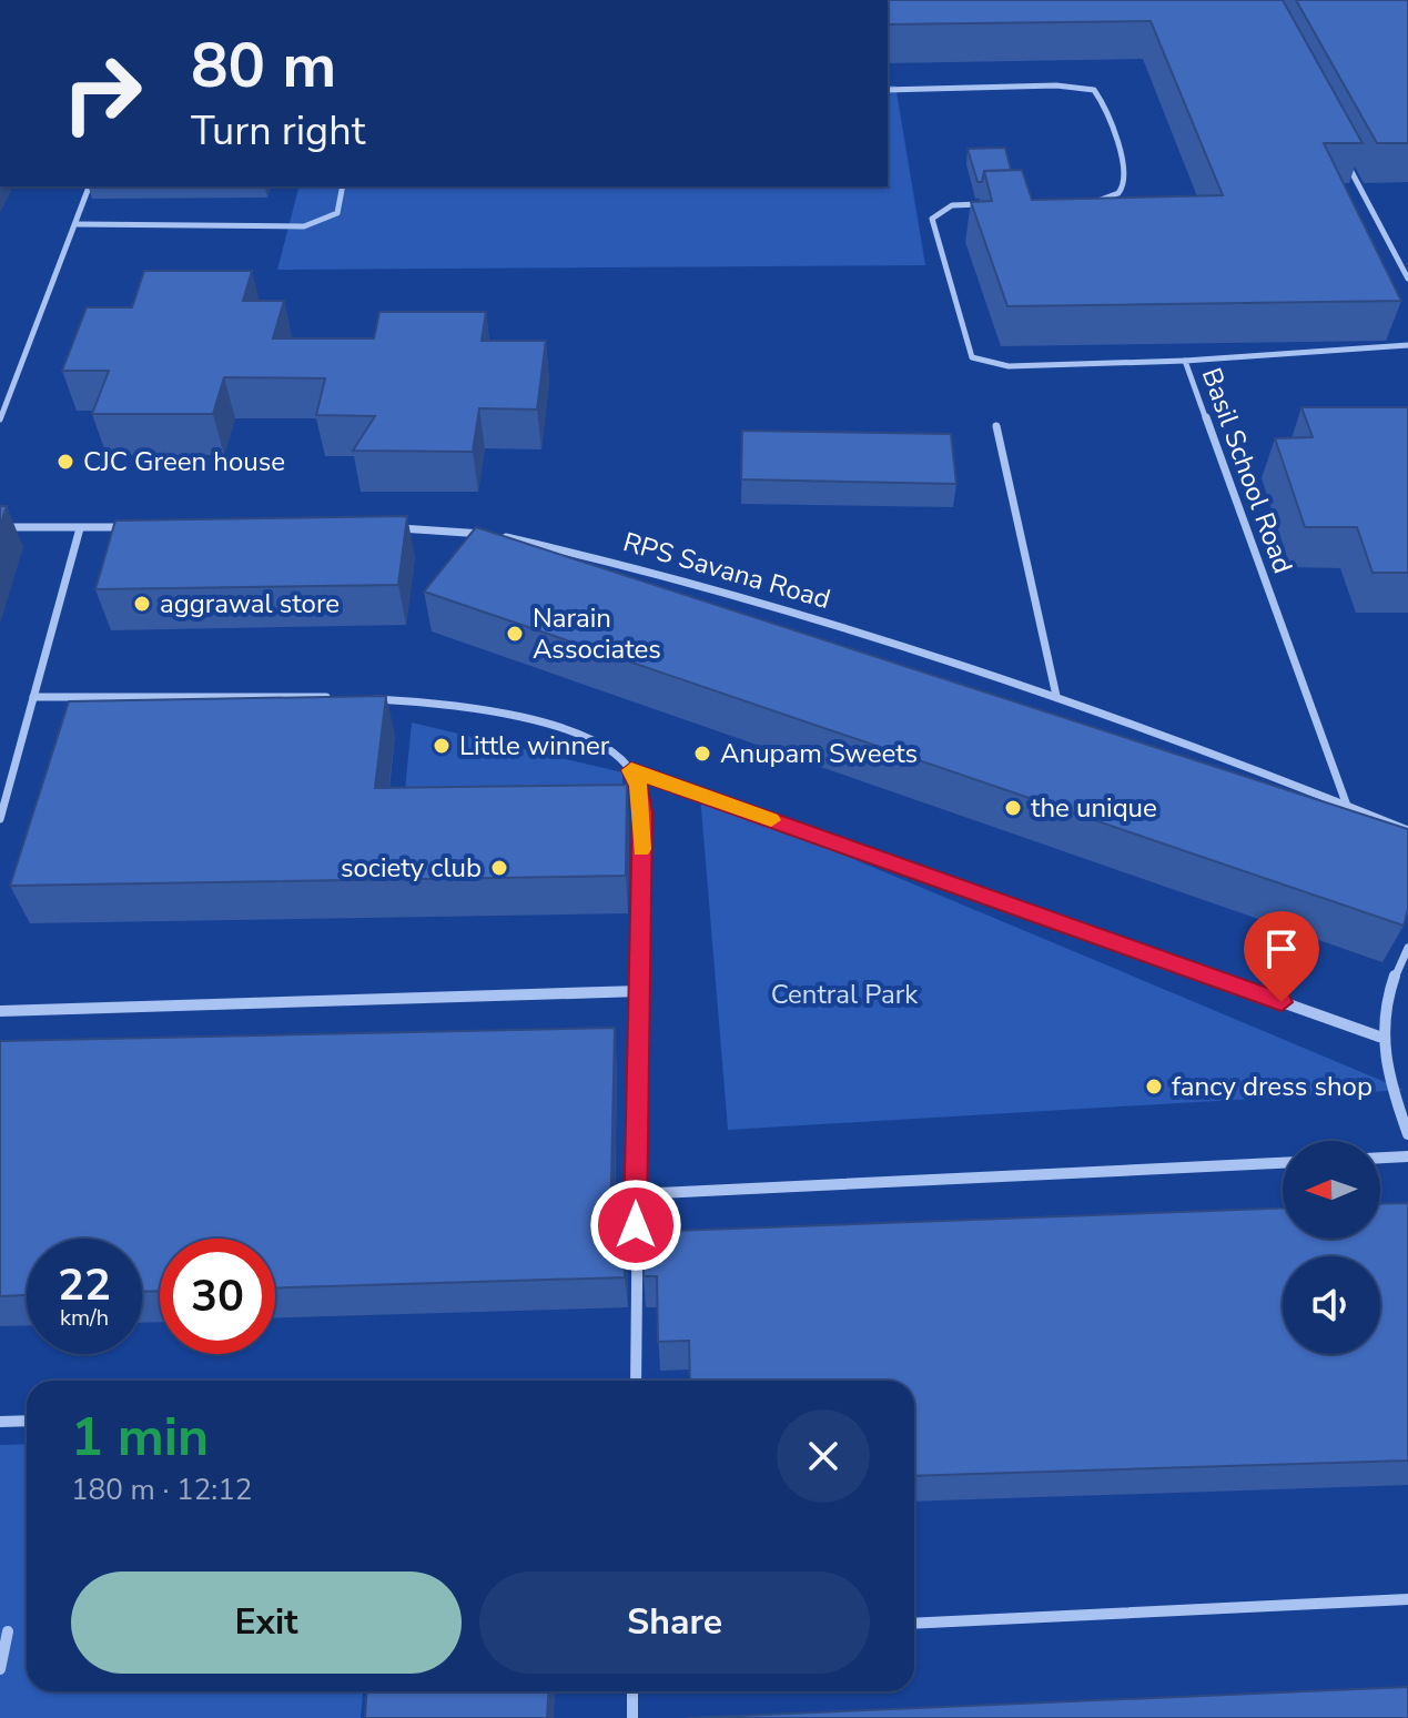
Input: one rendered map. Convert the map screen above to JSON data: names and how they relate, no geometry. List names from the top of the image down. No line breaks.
{"streets":{"street":["Basil School Road","RPS Savana Road"]},"crossings":[["Basil School Road","RPS Savana Road"]],"parks":["Central Park"],"places":["CJC Green house","aggrawal store","Narain Associates","Little winner","Anupam Sweets","the unique","society club","fancy dress shop"],"north":"left","page":{"turn":["80 m","Turn right"],"speed":"22 km/h","limit":"30","heading":["1 min","180 m · 12:12"],"buttons":["Exit","Share"]}}
